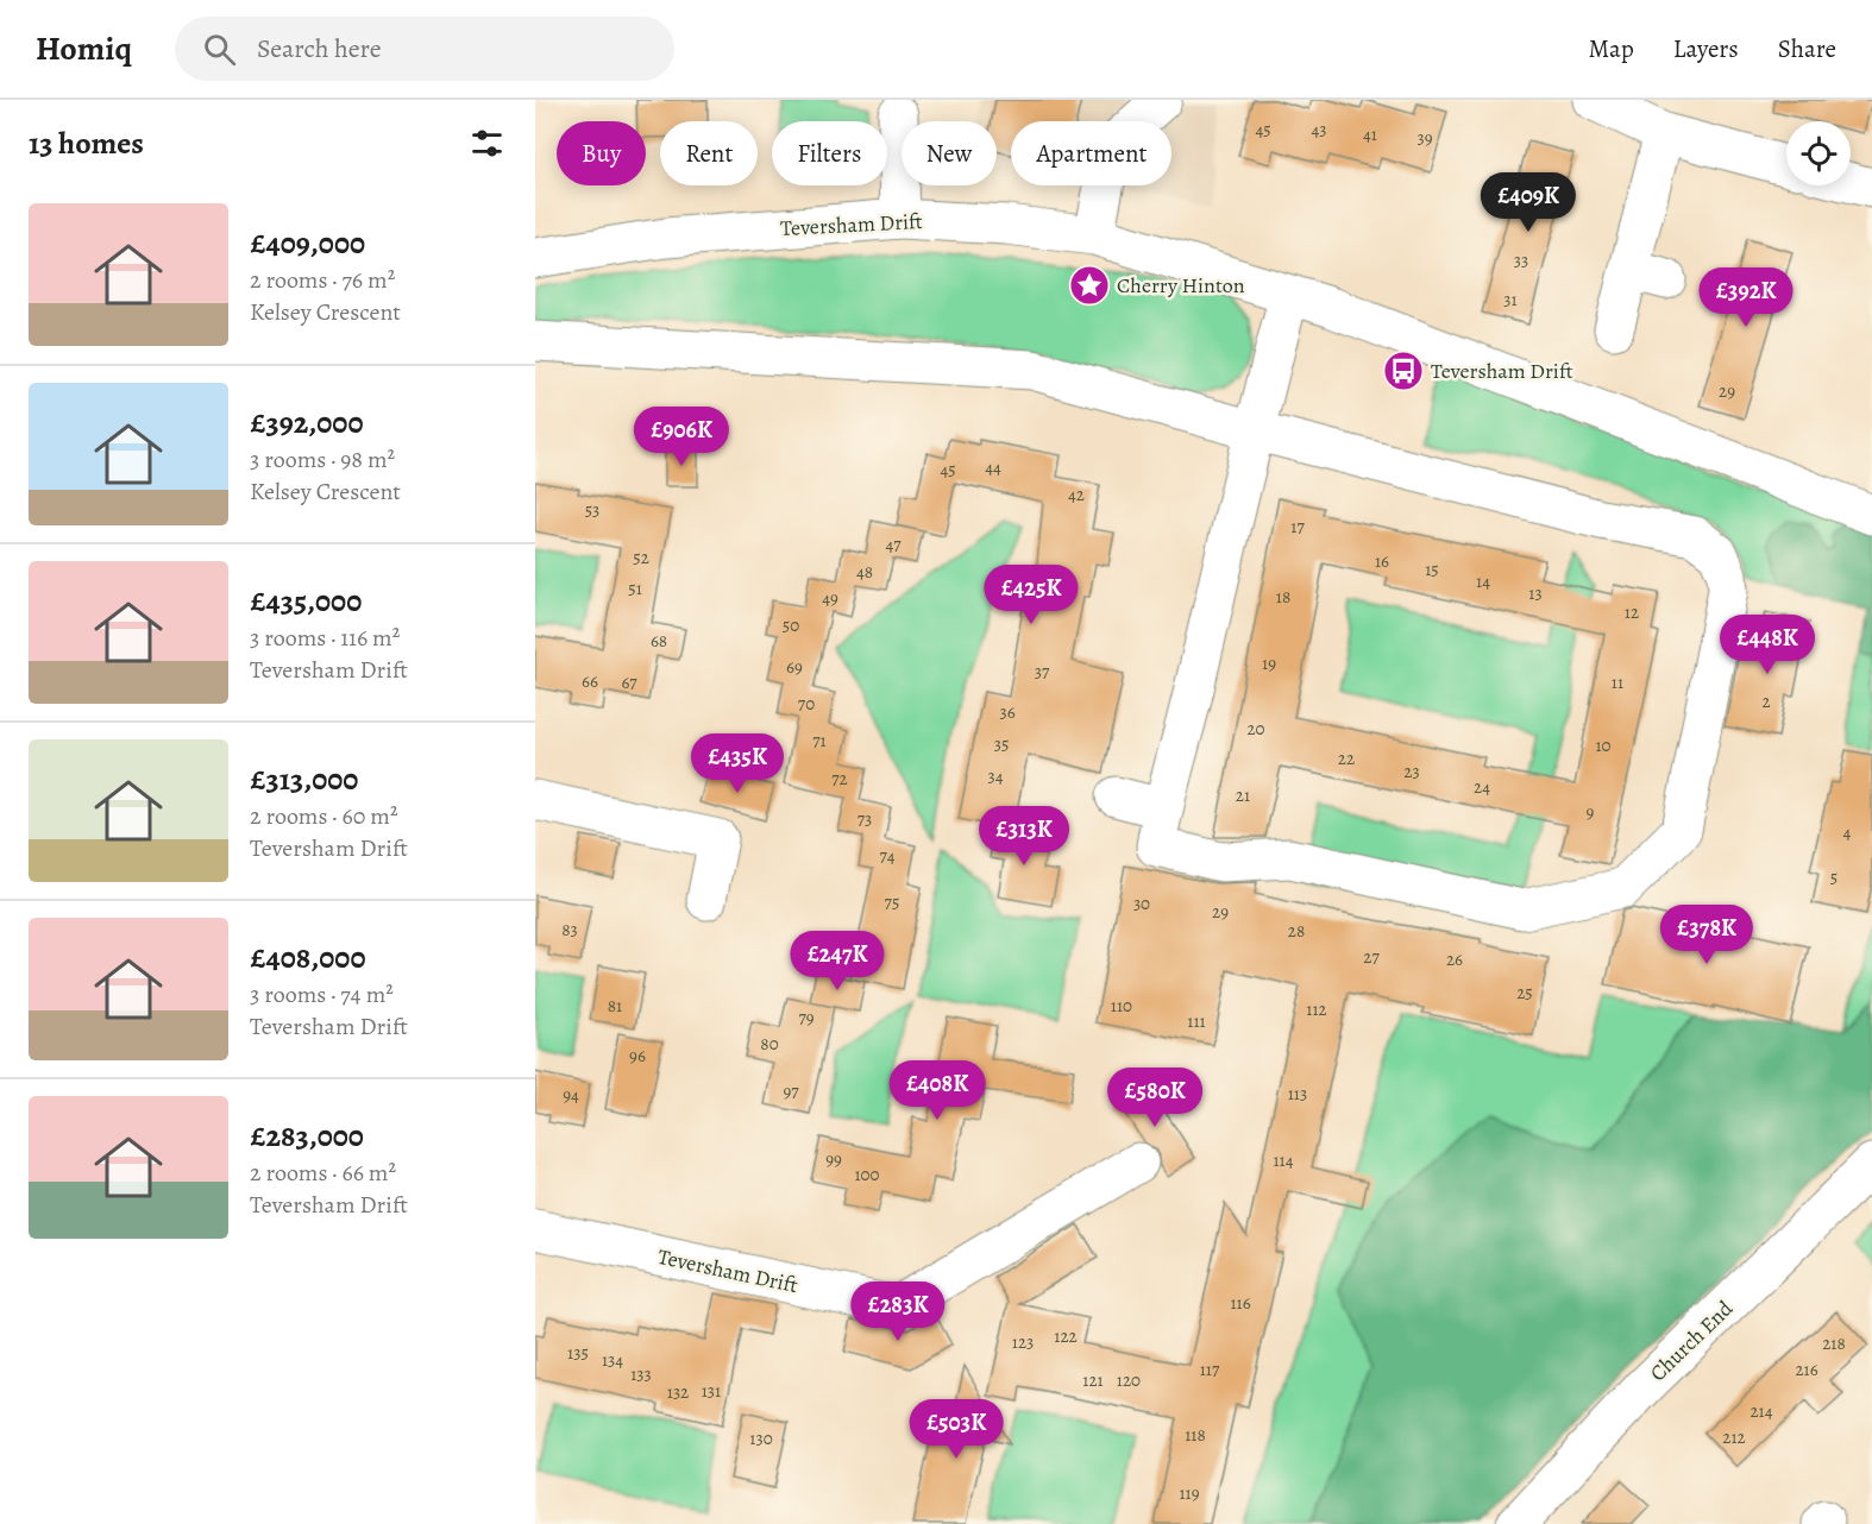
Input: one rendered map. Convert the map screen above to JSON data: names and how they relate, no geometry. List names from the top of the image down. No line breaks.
{"streets":{"street":["Teversham Drift","Church End"]},"places":{"place":["Cherry Hinton"],"bus stop":["Teversham Drift"]},"house_numbers":["45","43","41","39","33","31","29","44","45","42","53","17","47","52","16","15","48","14","51","13","18","49","12","50","68","19","69","37","66","67","11","2","70","36","20","71","35","10","22","23","34","72","24","21","9","73","4","74","5","75","30","29","83","28","27","26","25","81","110","112","79","111","80","96","97","113","94","99","114","100","116","122","123","218","135","134","117","216","133","121","120","131","132","214","118","212","130","119"],"page":{"header":"Homiq","search":"Search here","nav":["Map","Layers","Share"],"heading":"13 homes","chip":["Buy","Rent","Filters","New","Apartment"],"price":["£409K","£392K","£906K","£425K","£448K","£435K","£313K","£378K","£247K","£408K","£580K","£283K","£503K"],"list":[{"name":"£409,000","note":"2 rooms · 76 m² · Kelsey Crescent"},{"name":"£392,000","note":"3 rooms · 98 m² · Kelsey Crescent"},{"name":"£435,000","note":"3 rooms · 116 m² · Teversham Drift"},{"name":"£313,000","note":"2 rooms · 60 m² · Teversham Drift"},{"name":"£408,000","note":"3 rooms · 74 m² · Teversham Drift"},{"name":"£283,000","note":"2 rooms · 66 m² · Teversham Drift"}]}}
